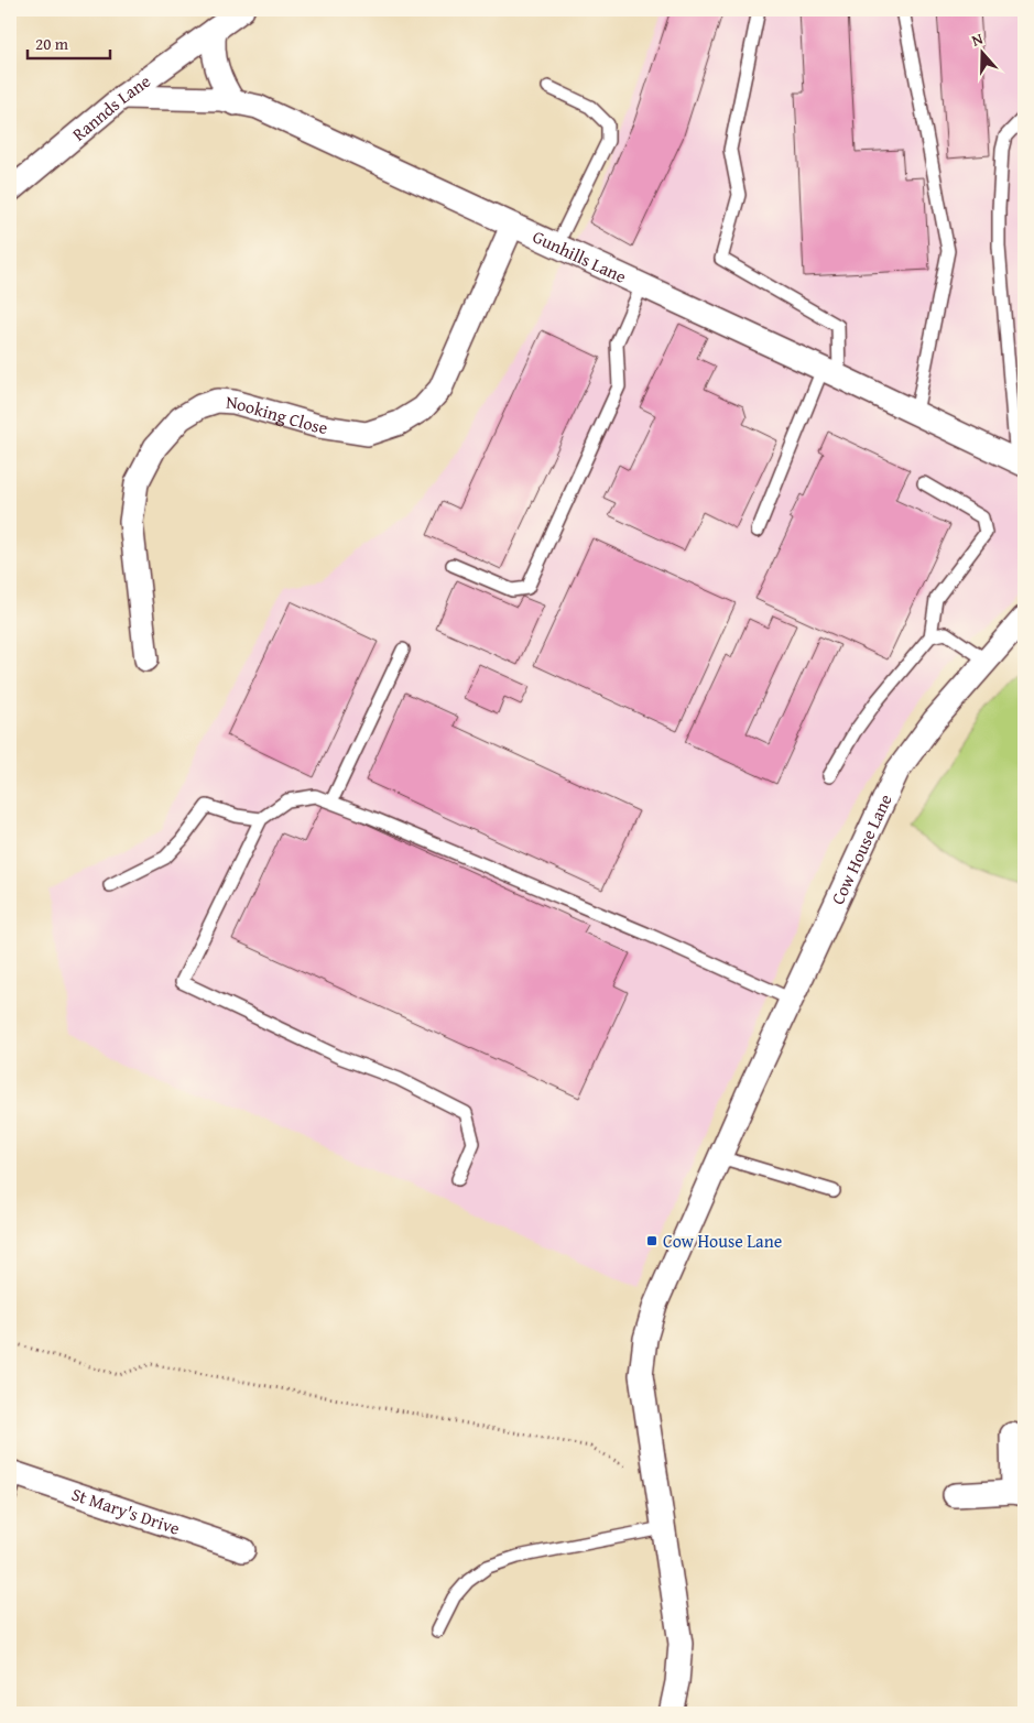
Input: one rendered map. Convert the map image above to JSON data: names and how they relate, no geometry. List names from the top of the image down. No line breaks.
{"streets":{"street":["Rannds Lane","Gunhills Lane","Nooking Close","Cow House Lane","St Mary's Drive"]},"crossings":[["Rannds Lane","Gunhills Lane"],["Gunhills Lane","Nooking Close"]],"places":{"transit":["Cow House Lane"]},"scale_bar":"20 m","north":"top"}
